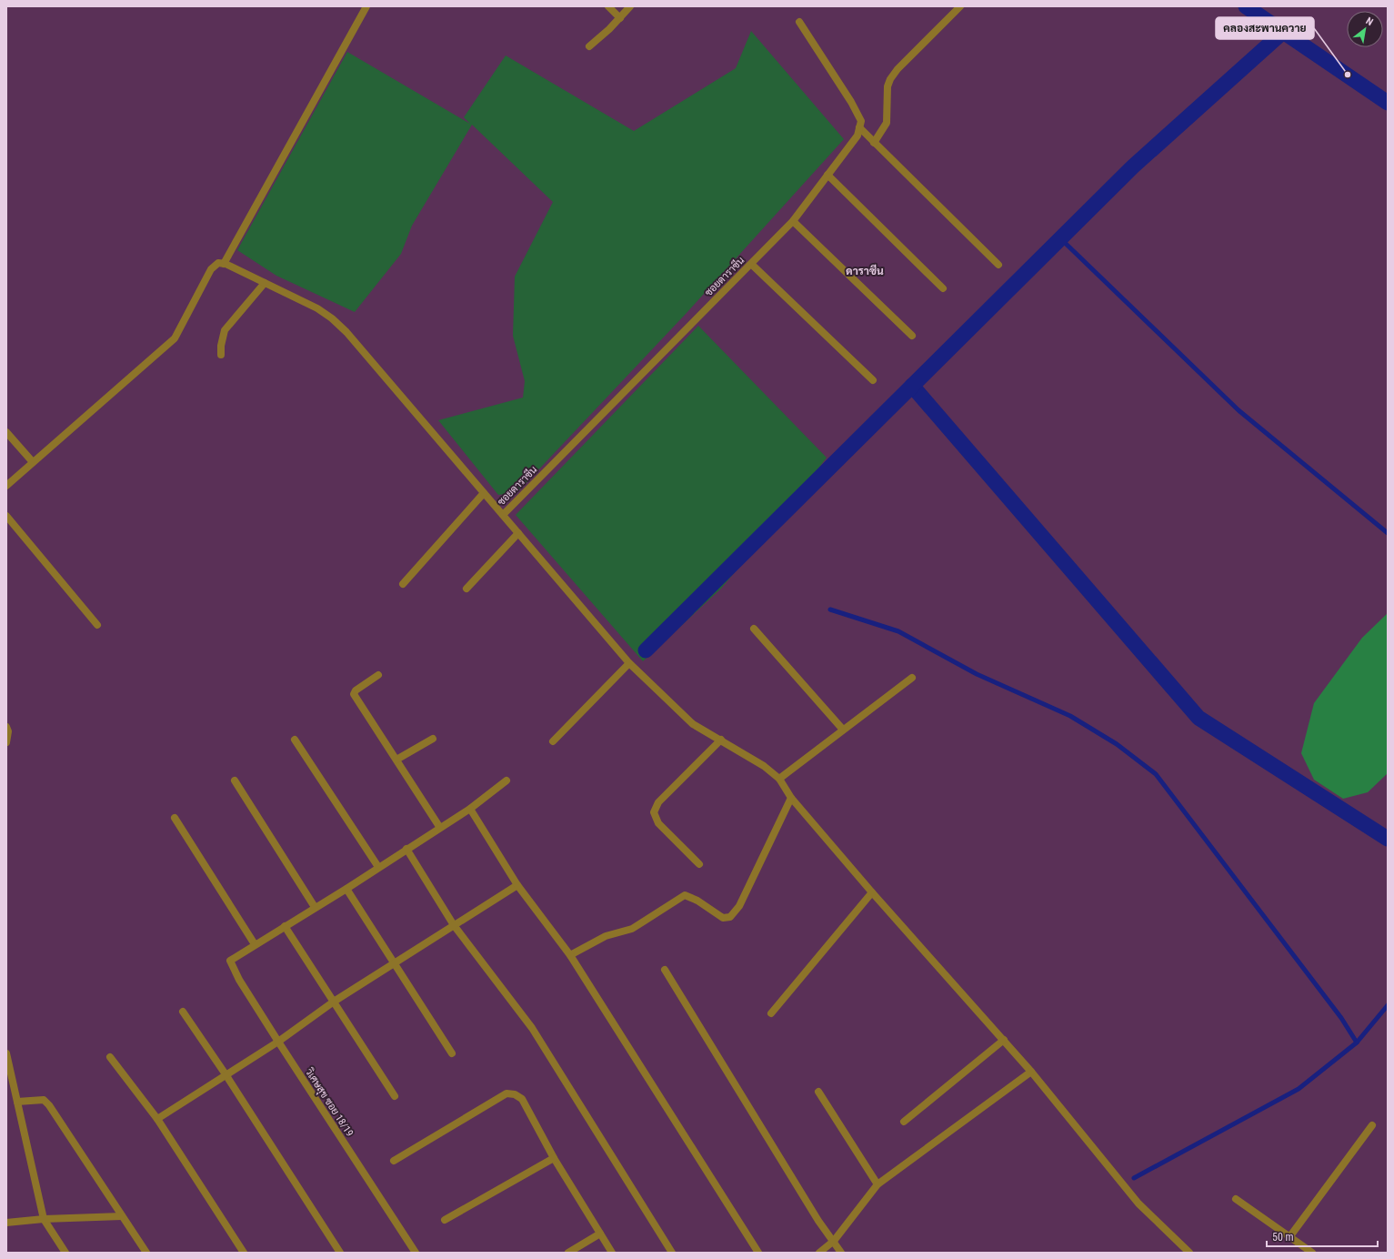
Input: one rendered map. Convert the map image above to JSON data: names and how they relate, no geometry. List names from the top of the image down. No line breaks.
{"streets":{"street":["ซอยดาราซีน","วิเศษสุข ซอย 18/19"]},"districts":["ดาราซีน"],"places":["คลองสะพานควาย"],"scale_bar":"50 m","north":"top right"}
